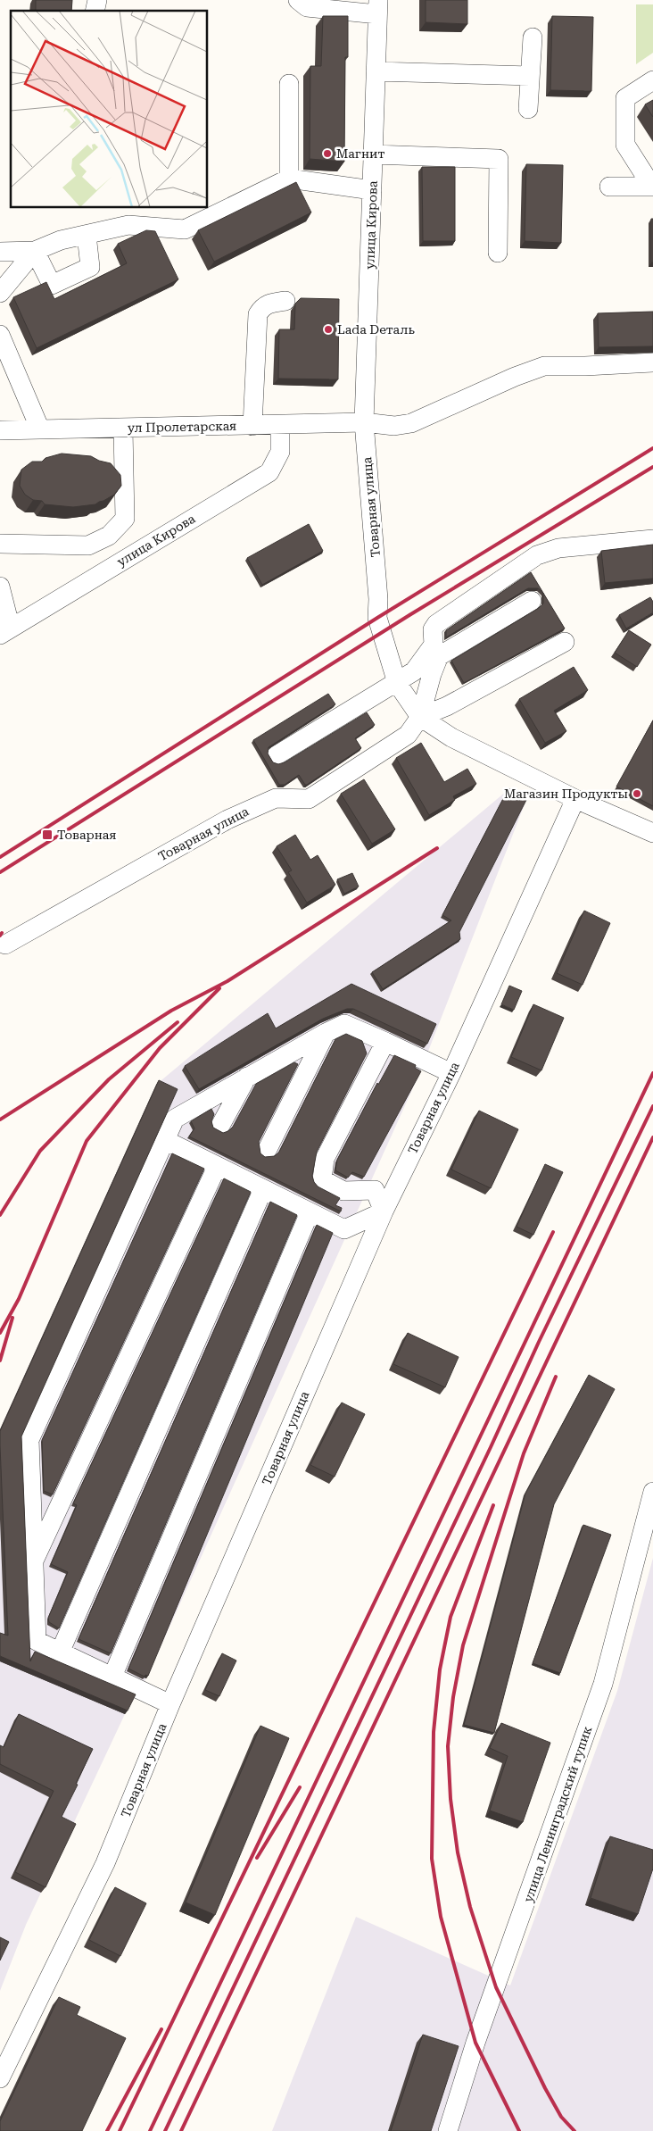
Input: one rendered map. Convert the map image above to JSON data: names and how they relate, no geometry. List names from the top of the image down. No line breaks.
{"streets":{"street":["улица Кирова","ул Пролетарская","Товарная улица","улица Ленинградский тупик"]},"crossings":[["улица Кирова","ул Пролетарская"],["улица Кирова","Товарная улица"],["ул Пролетарская","Товарная улица"]],"places":{"other":["Магнит","Lada Dеталь","Магазин Продукты"],"transit":["Товарная"]}}
